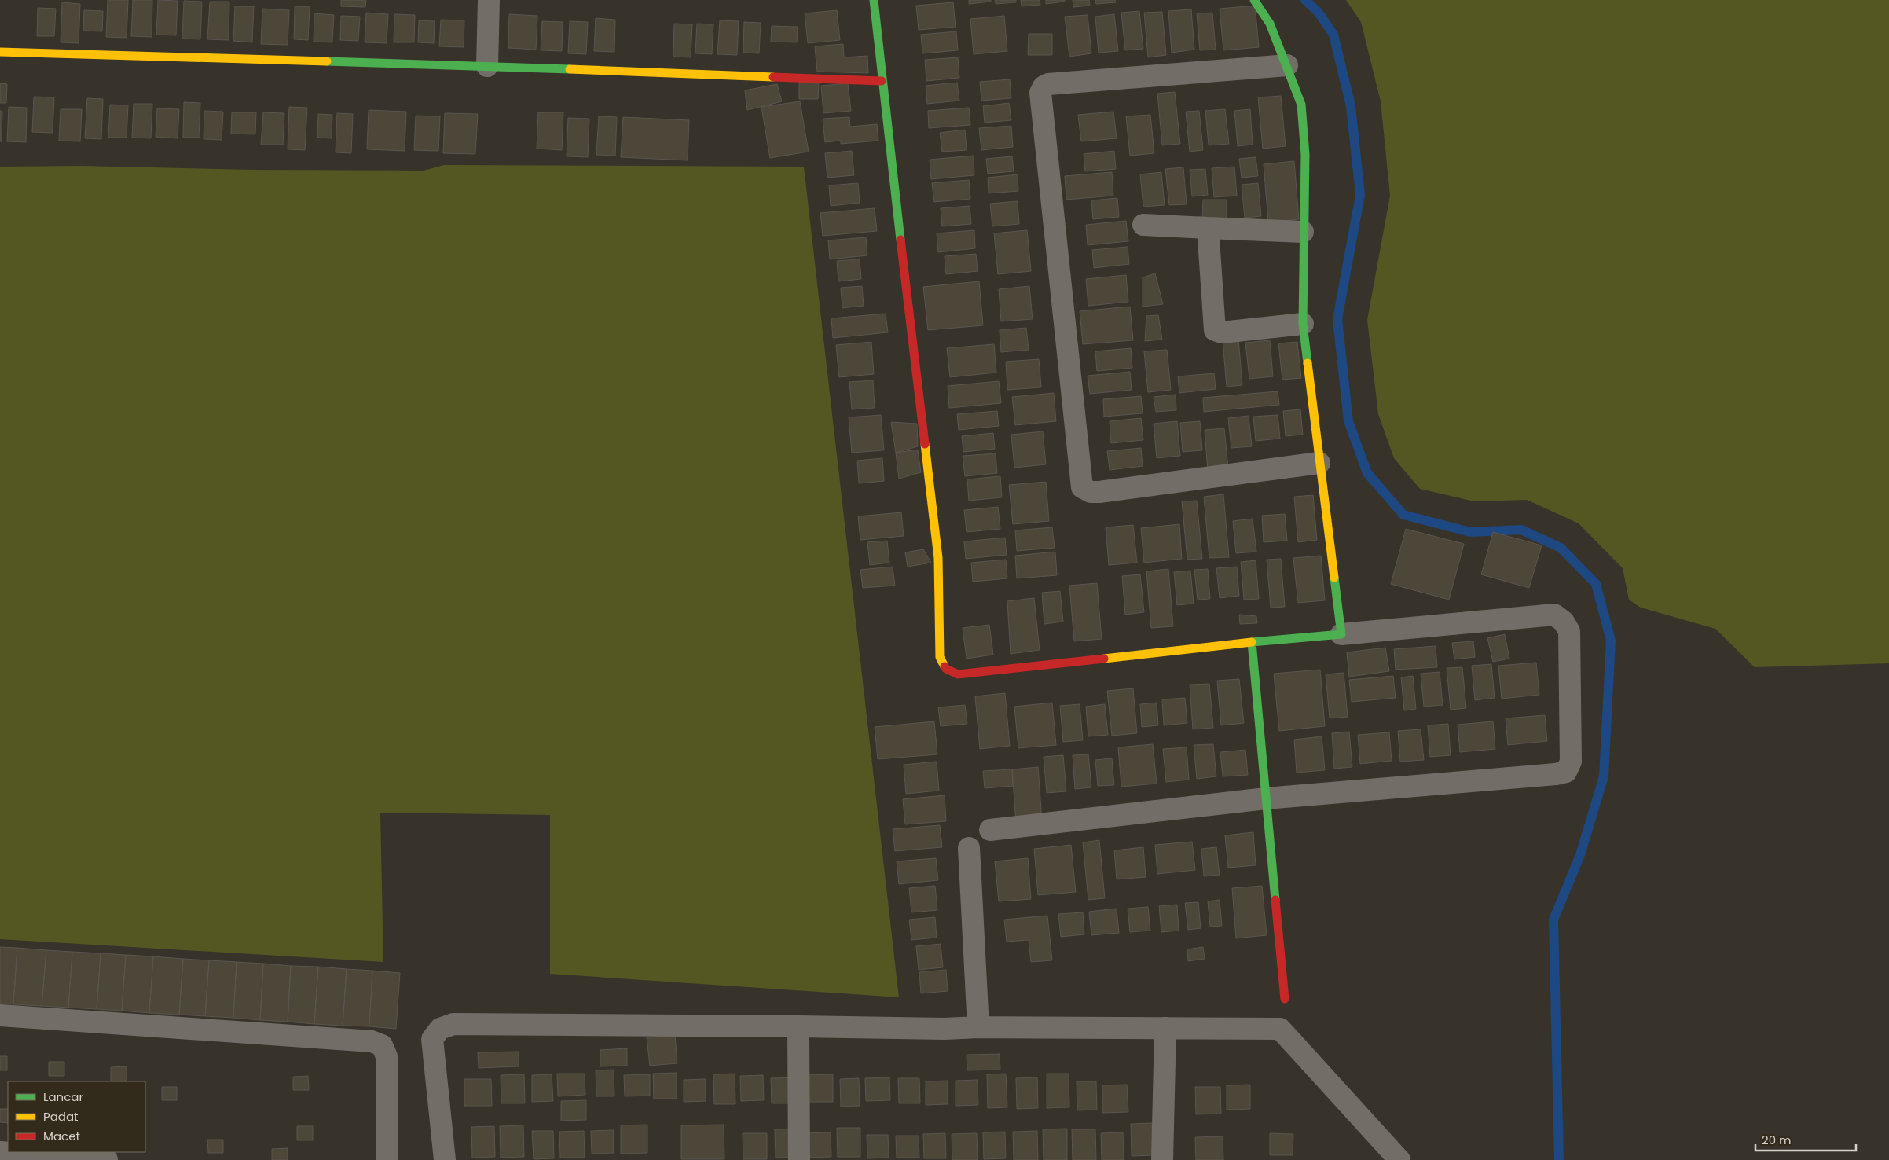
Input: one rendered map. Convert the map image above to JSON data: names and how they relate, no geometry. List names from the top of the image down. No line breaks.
{"legend":["Lancar","Padat","Macet"],"scale_bar":"20 m"}
